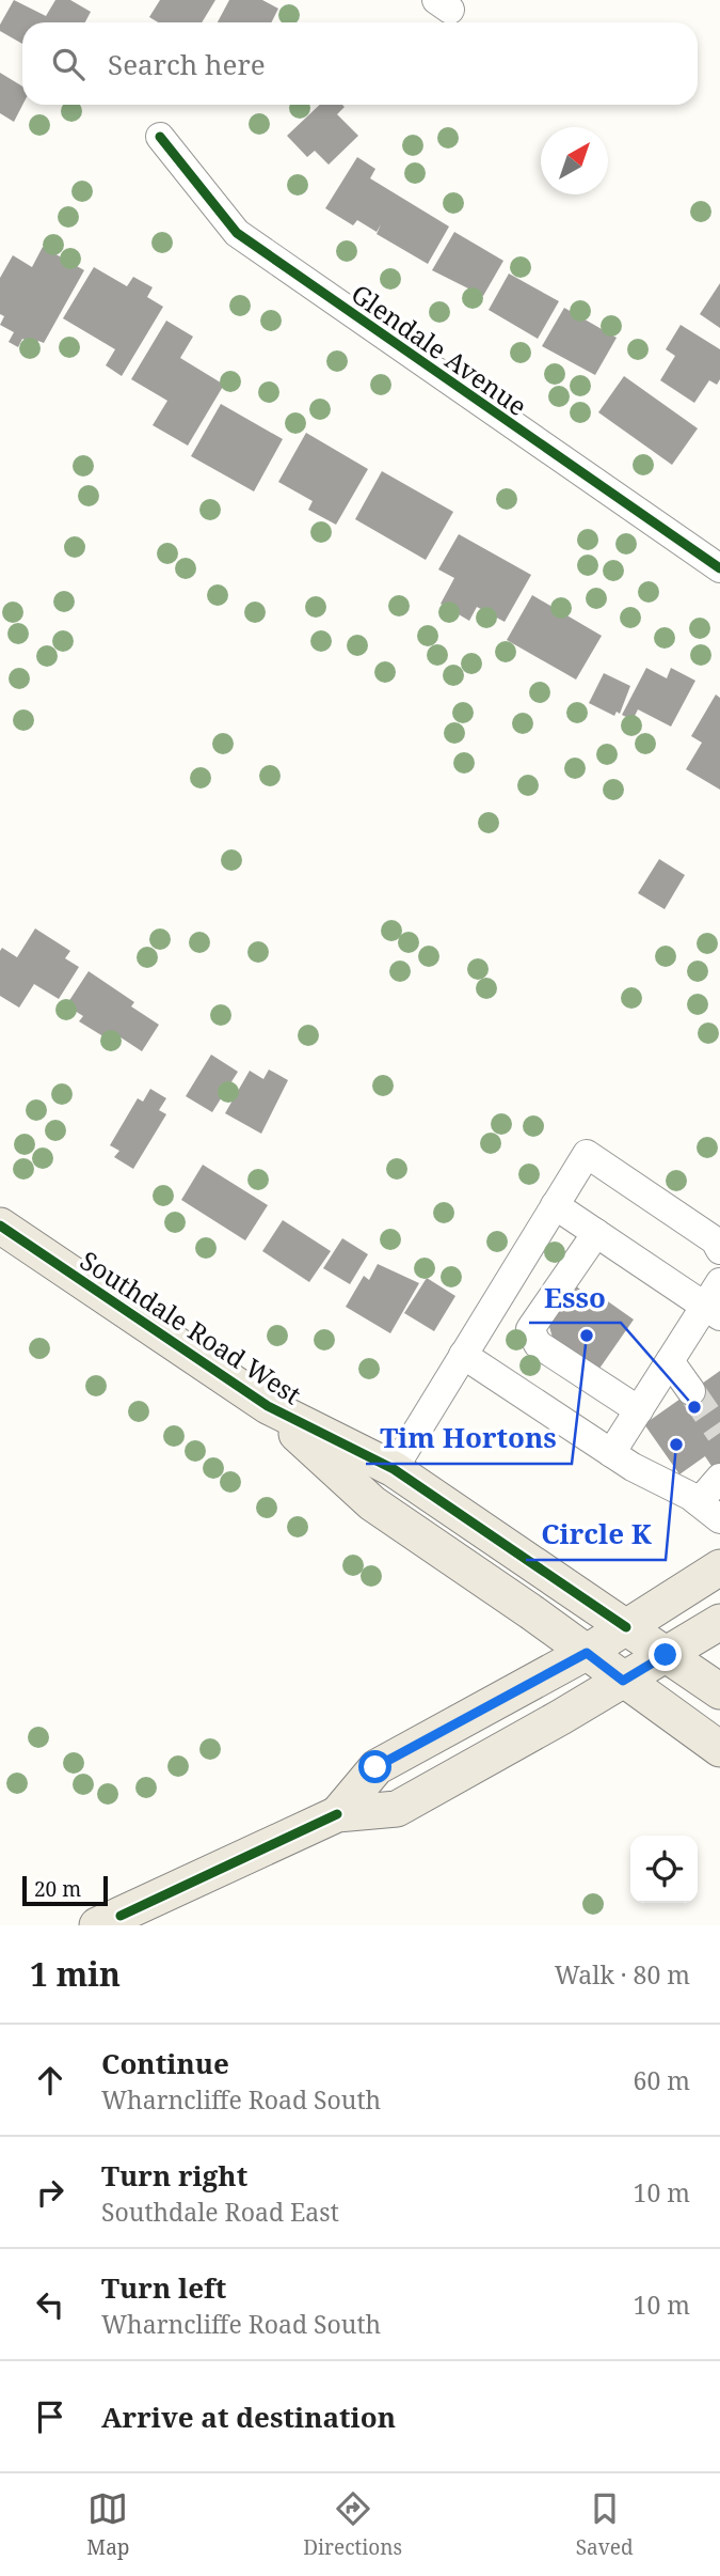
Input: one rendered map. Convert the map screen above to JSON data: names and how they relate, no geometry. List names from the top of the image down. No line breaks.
{"streets":{"main road":["Southdale Road West"],"street":["Glendale Avenue"]},"places":["Tim Hortons","Esso","Circle K"],"scale_bar":"20 m","north":"top right","page":{"search":"Search here","scale":"20 m","heading":["1 min","Walk · 80 m"],"list":[["Continue","Wharncliffe Road South","60 m"],["Turn right","Southdale Road East","10 m"],["Turn left","Wharncliffe Road South","10 m"],"Arrive at destination"],"nav":["Map","Directions","Saved"]}}
